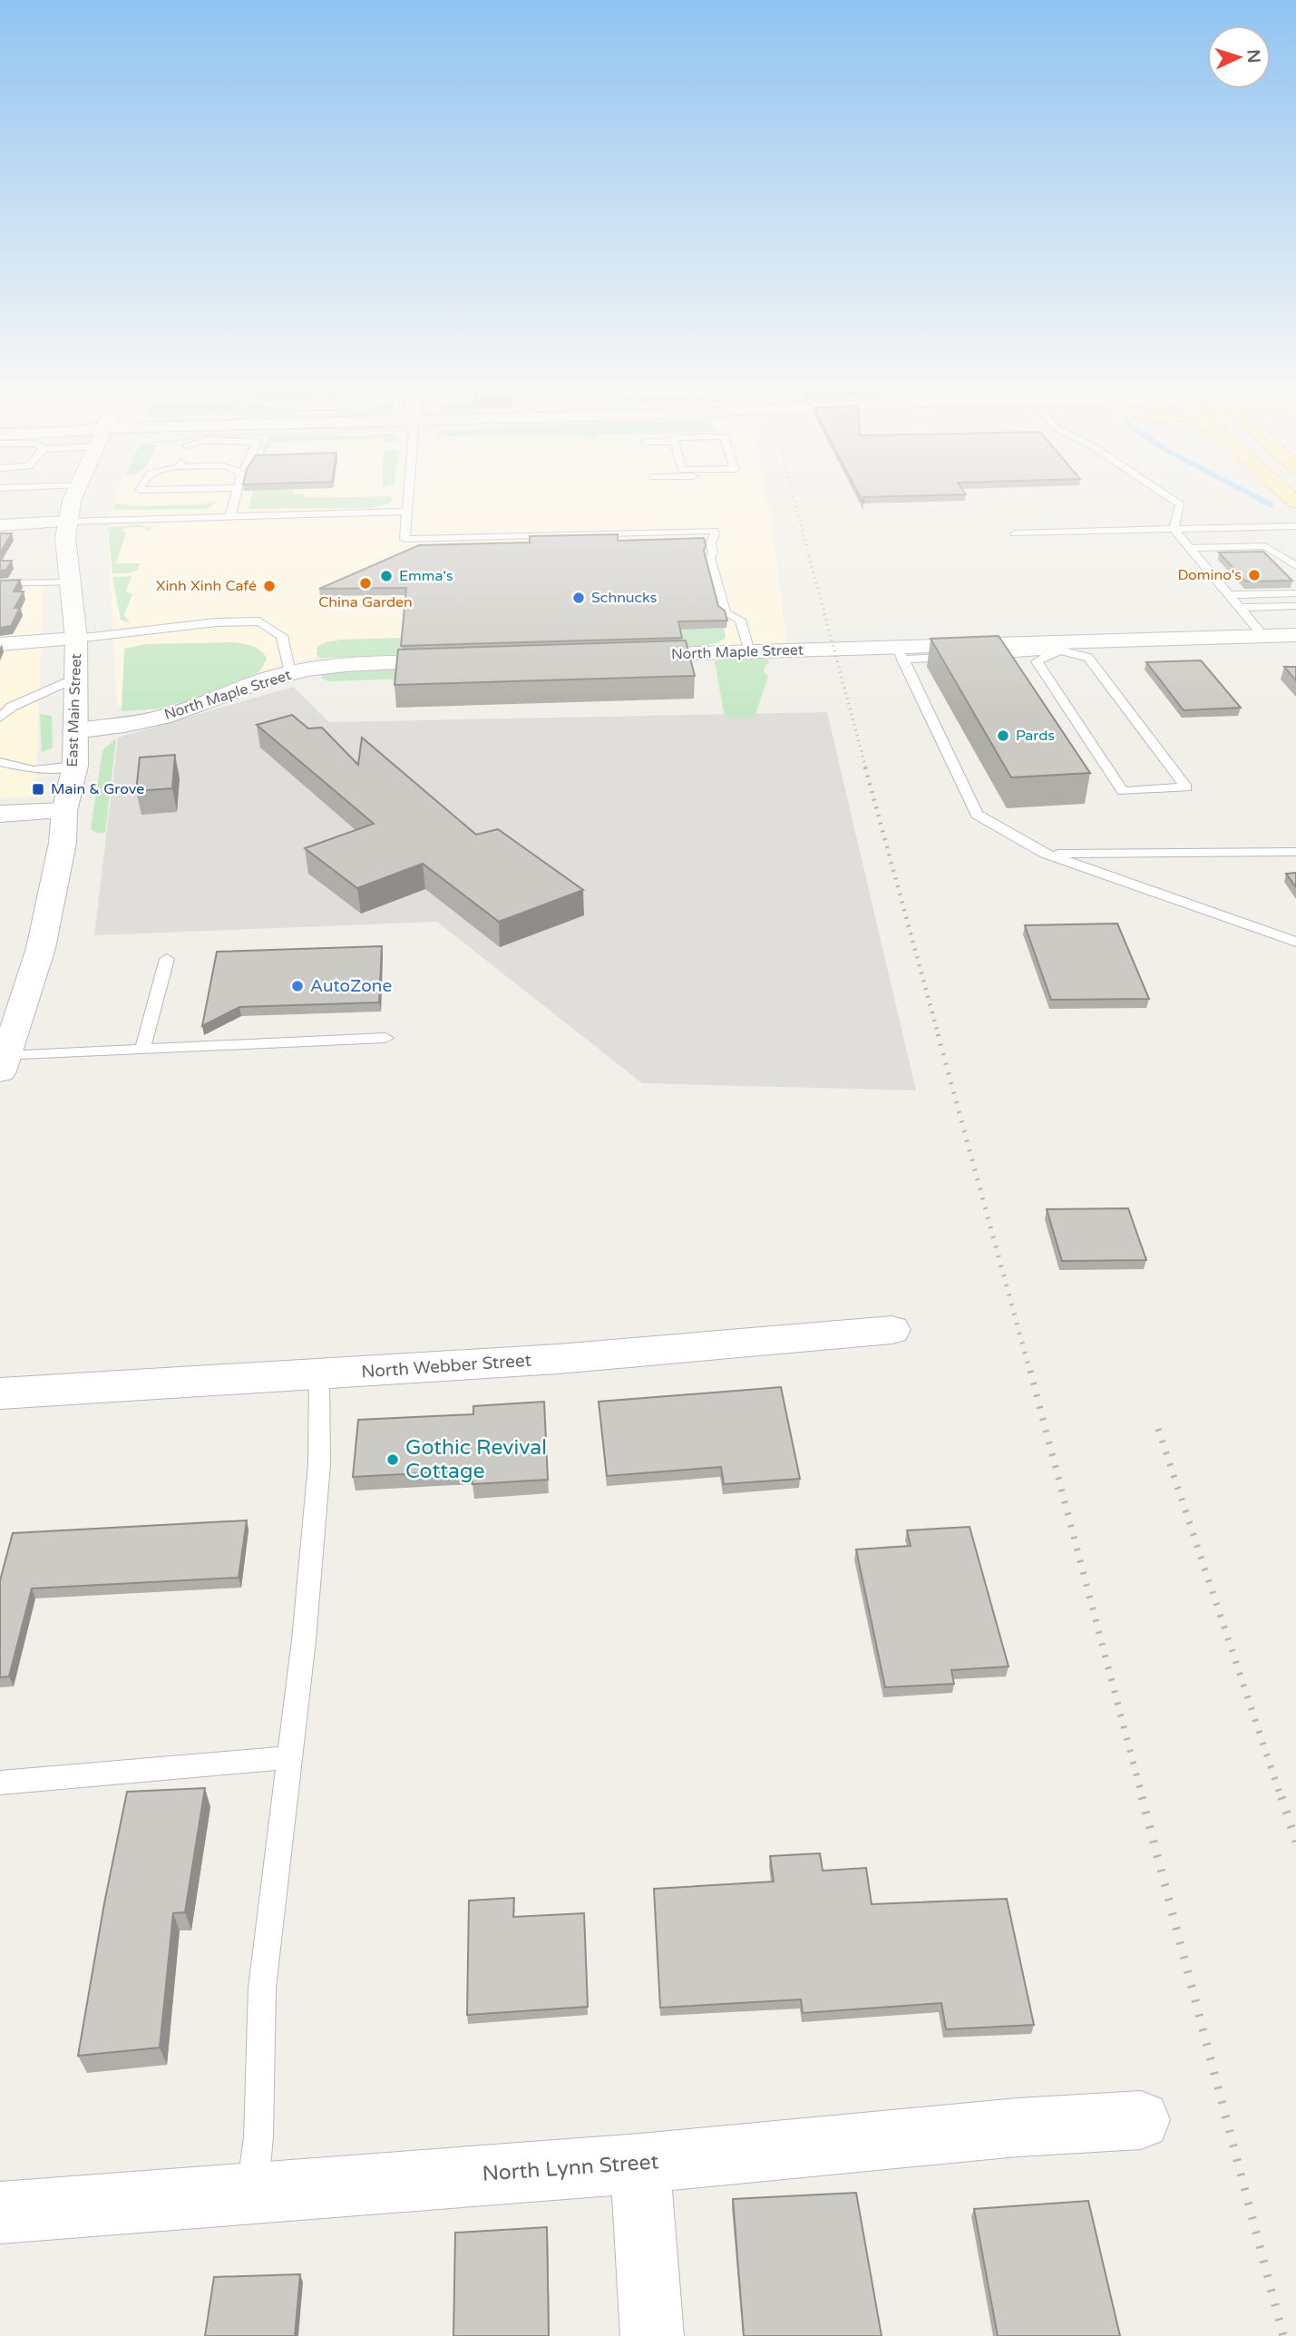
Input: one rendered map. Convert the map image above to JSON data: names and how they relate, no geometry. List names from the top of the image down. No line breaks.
{"streets":{"main road":["North Maple Street","East Main Street","North Webber Street","North Lynn Street"]},"crossings":[["North Maple Street","East Main Street"]],"places":{"other":["Domino's","Emma's","China Garden","Xinh Xinh Café","Schnucks","Pards","AutoZone","Gothic Revival Cottage"],"transit":["Main & Grove"]},"north":"right"}
